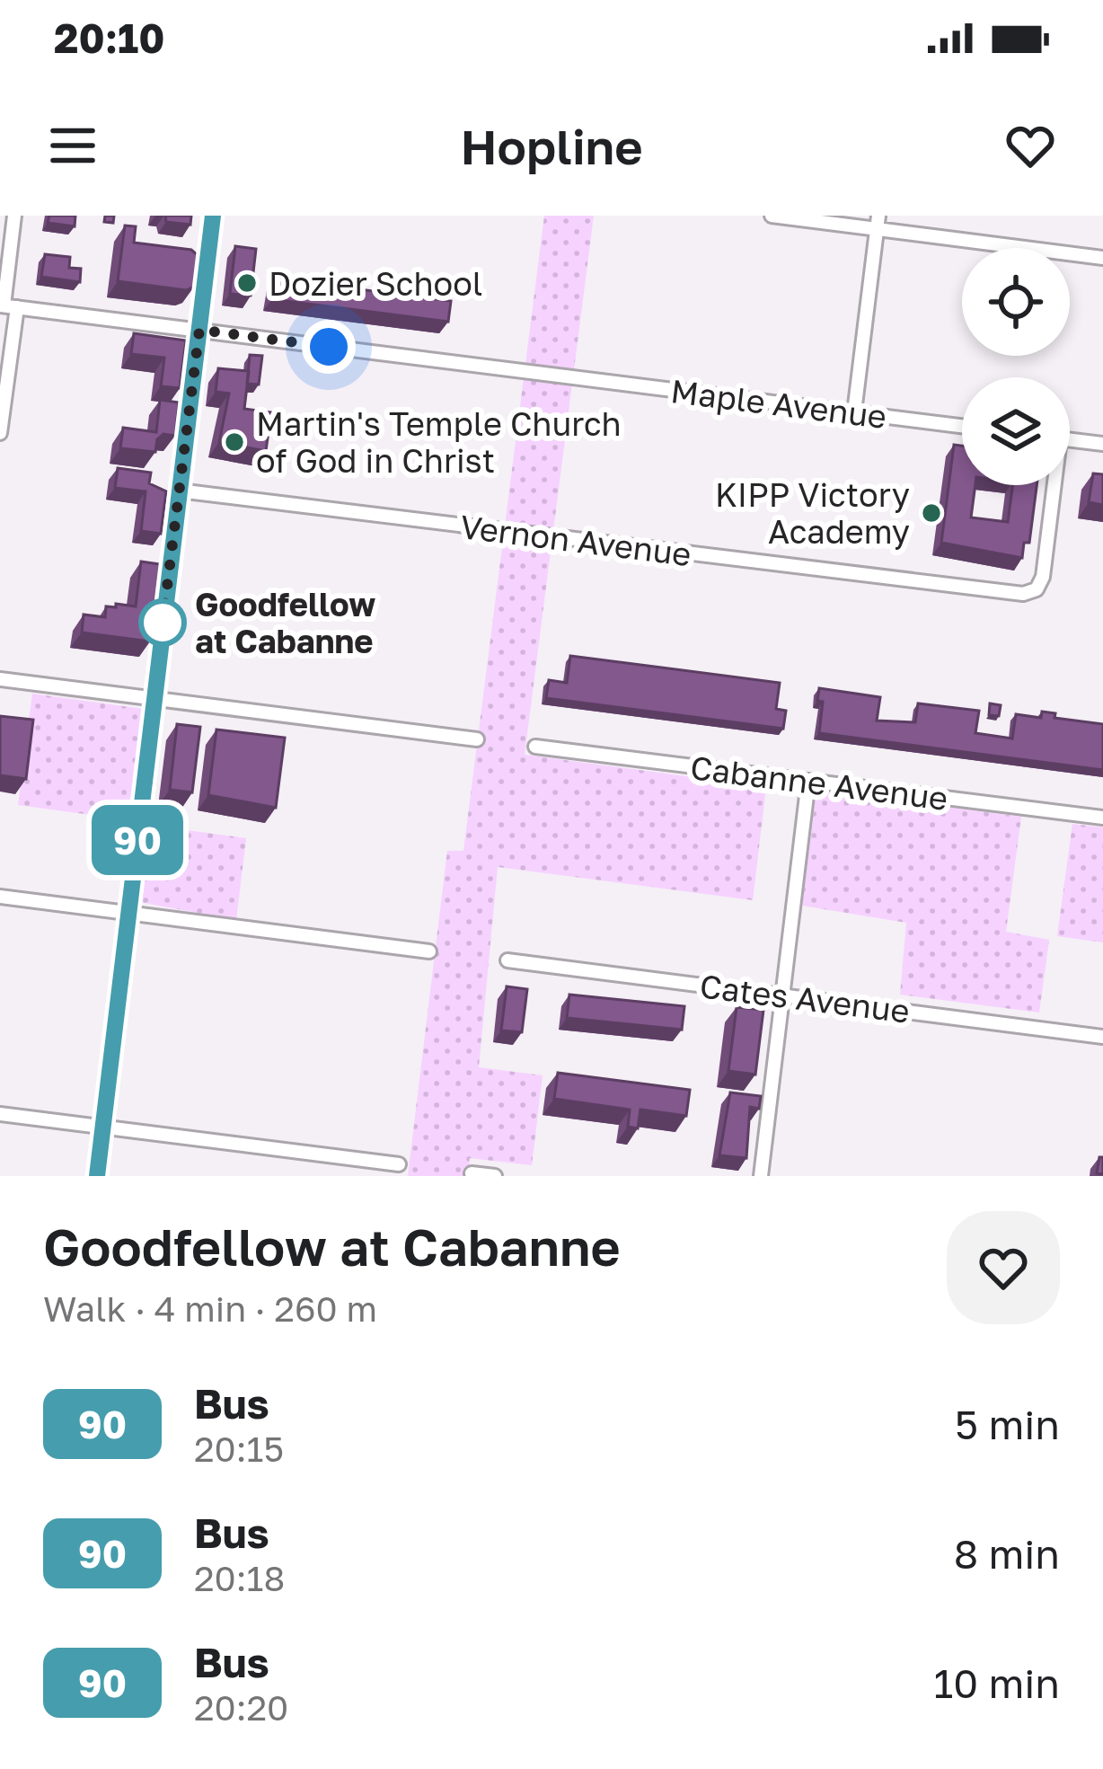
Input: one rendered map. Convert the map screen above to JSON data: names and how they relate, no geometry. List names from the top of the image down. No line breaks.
{"streets":{"street":["Maple Avenue","Vernon Avenue","Cabanne Avenue","Cates Avenue"]},"places":["Dozier School","Martin's Temple Church of God in Christ","KIPP Victory Academy","Goodfellow at Cabanne"],"lines":["bus line 90"],"page":{"status":"20:10","header":"Hopline","on_map":"90","heading":["Goodfellow at Cabanne","Walk · 4 min · 260 m"],"list":[{"mark":"90","name":"Bus","note":"20:15","value":"5 min"},{"mark":"90","name":"Bus","note":"20:18","value":"8 min"},{"mark":"90","name":"Bus","note":"20:20","value":"10 min"}]}}
